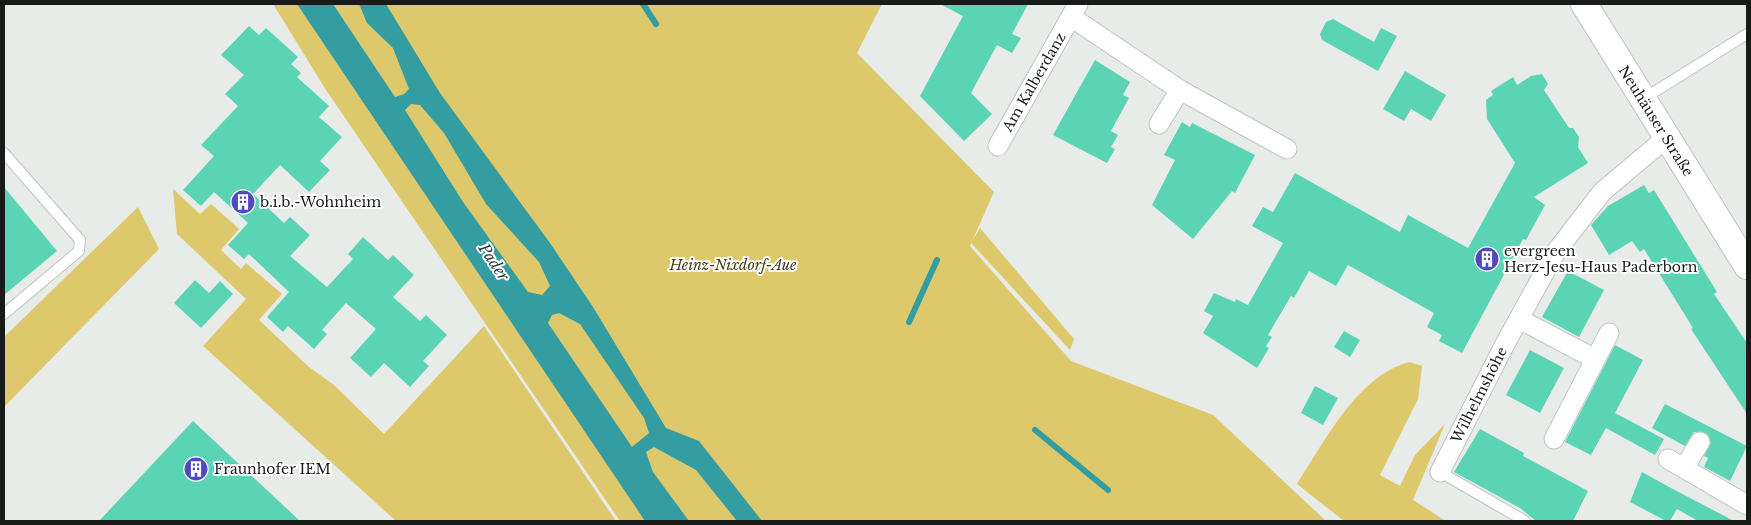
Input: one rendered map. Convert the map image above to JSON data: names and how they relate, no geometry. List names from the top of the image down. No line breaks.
{"streets":{"main road":["Neuhäuser Straße"],"street":["Am Kalberdanz","Wilhelmshöhe"]},"crossings":[["Neuhäuser Straße","Wilhelmshöhe"]],"water":["Pader"],"parks":["Heinz-Nixdorf-Aue"],"places":{"building":["b.i.b.-Wohnheim","evergreen Herz-Jesu-Haus Paderborn","Fraunhofer IEM"]}}
